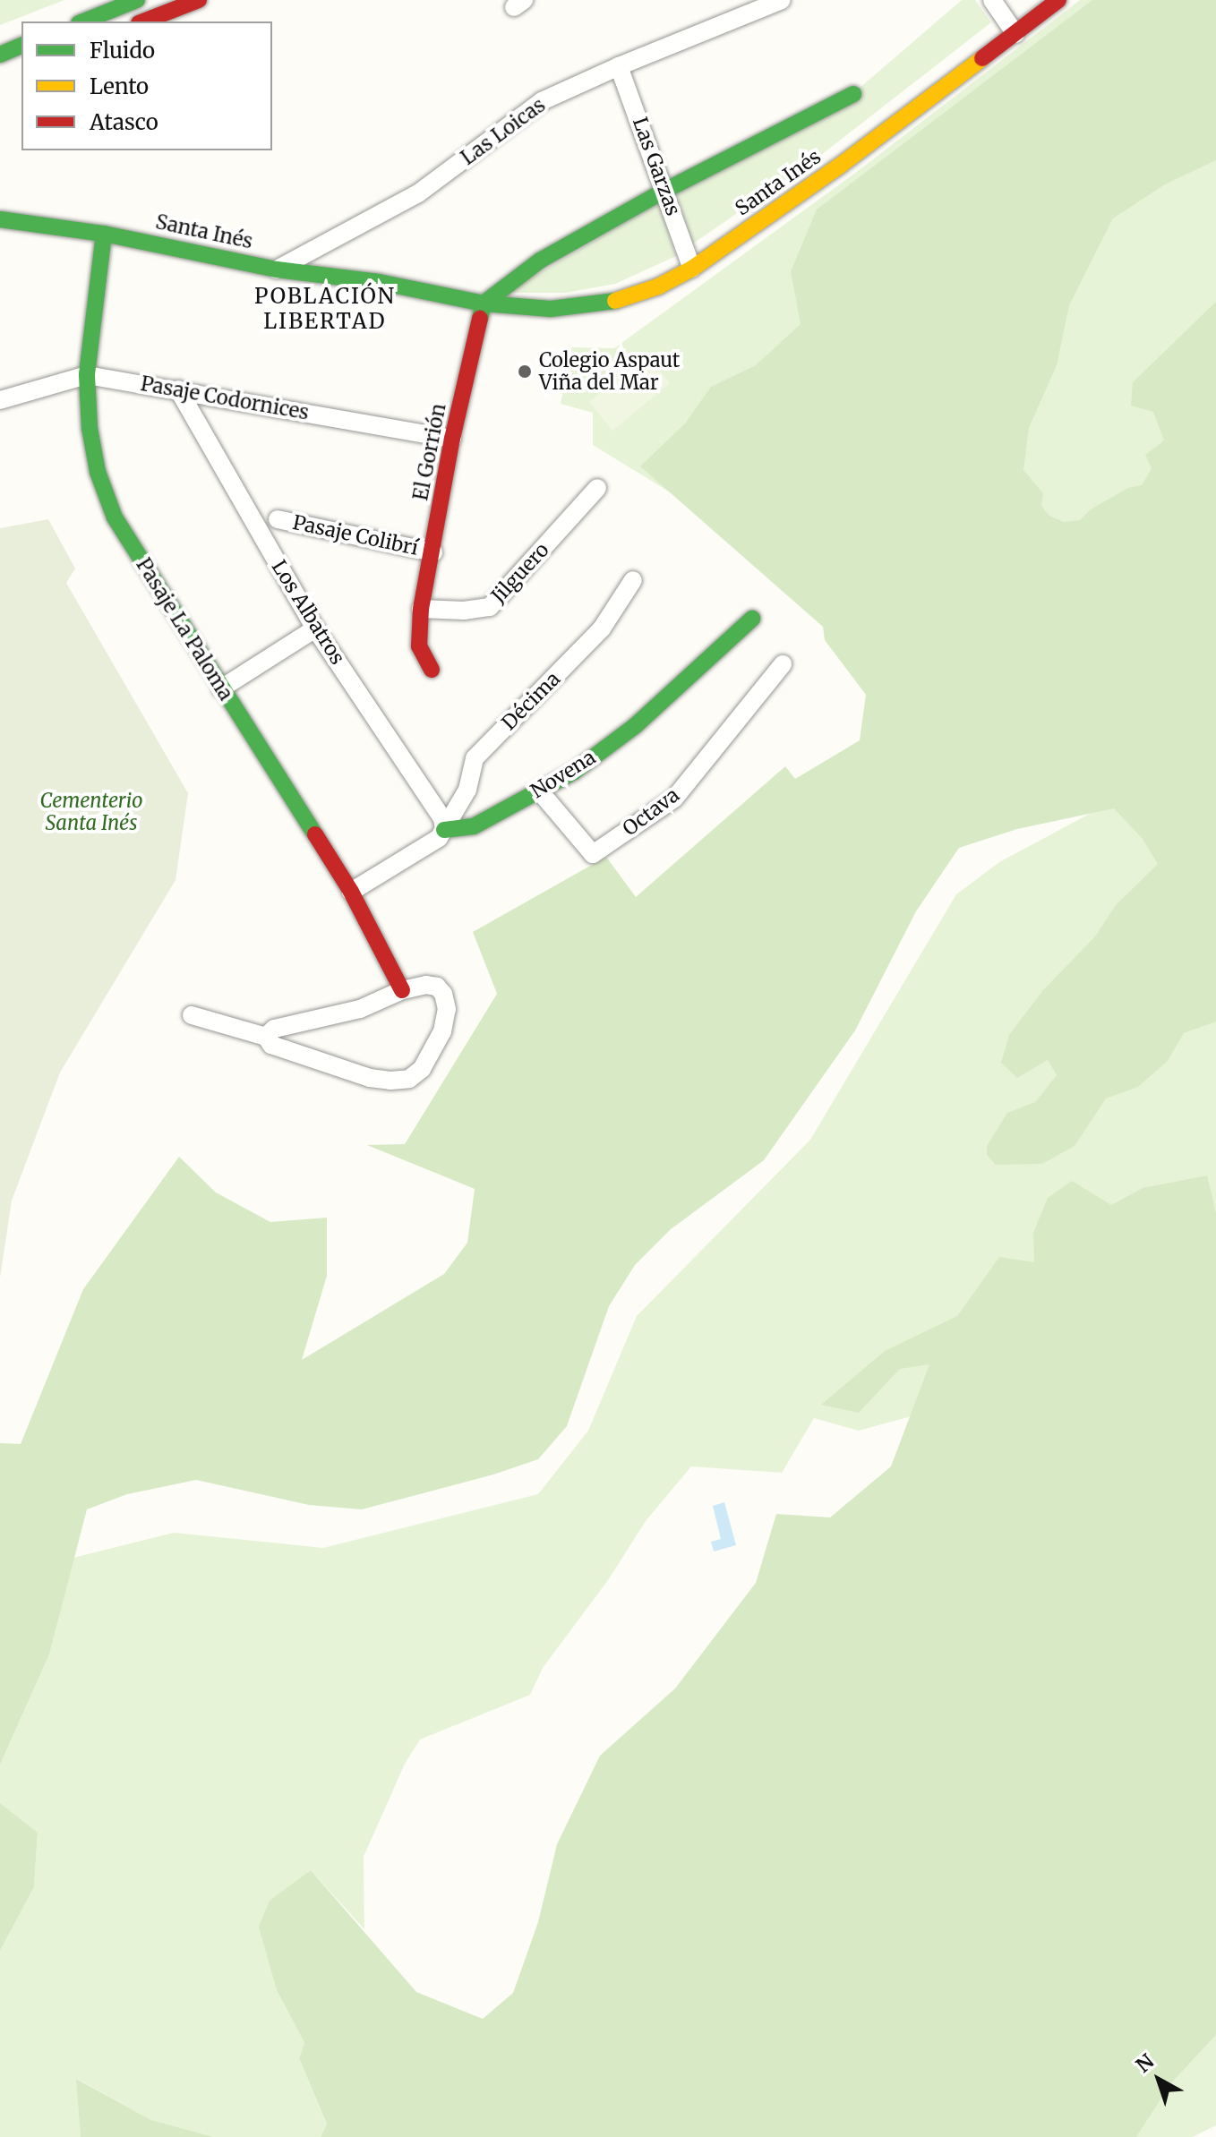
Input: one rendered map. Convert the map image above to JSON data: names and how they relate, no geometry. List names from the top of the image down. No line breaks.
{"streets":{"street":["Las Loicas","Las Garzas","Santa Inés","Pasaje Codornices","El Gorrión","Pasaje Colibrí","Jilguero","Los Albatros","Pasaje La Paloma","Décima","Novena","Octava"]},"crossings":[["Las Loicas","Las Garzas"],["Las Loicas","Santa Inés"],["Las Garzas","Santa Inés"],["Santa Inés","El Gorrión"],["Santa Inés","Pasaje La Paloma"],["Pasaje Codornices","El Gorrión"],["Pasaje Codornices","Los Albatros"],["Pasaje Codornices","Pasaje La Paloma"],["El Gorrión","Pasaje Colibrí"],["El Gorrión","Jilguero"],["Los Albatros","Décima"],["Los Albatros","Novena"],["Pasaje La Paloma","Novena"],["Décima","Novena"],["Novena","Octava"]],"districts":["POBLACIÓN LIBERTAD"],"parks":["Cementerio Santa Inés"],"places":["Colegio Aspaut Viña del Mar"],"legend":["Fluido","Lento","Atasco"],"north":"top left"}
